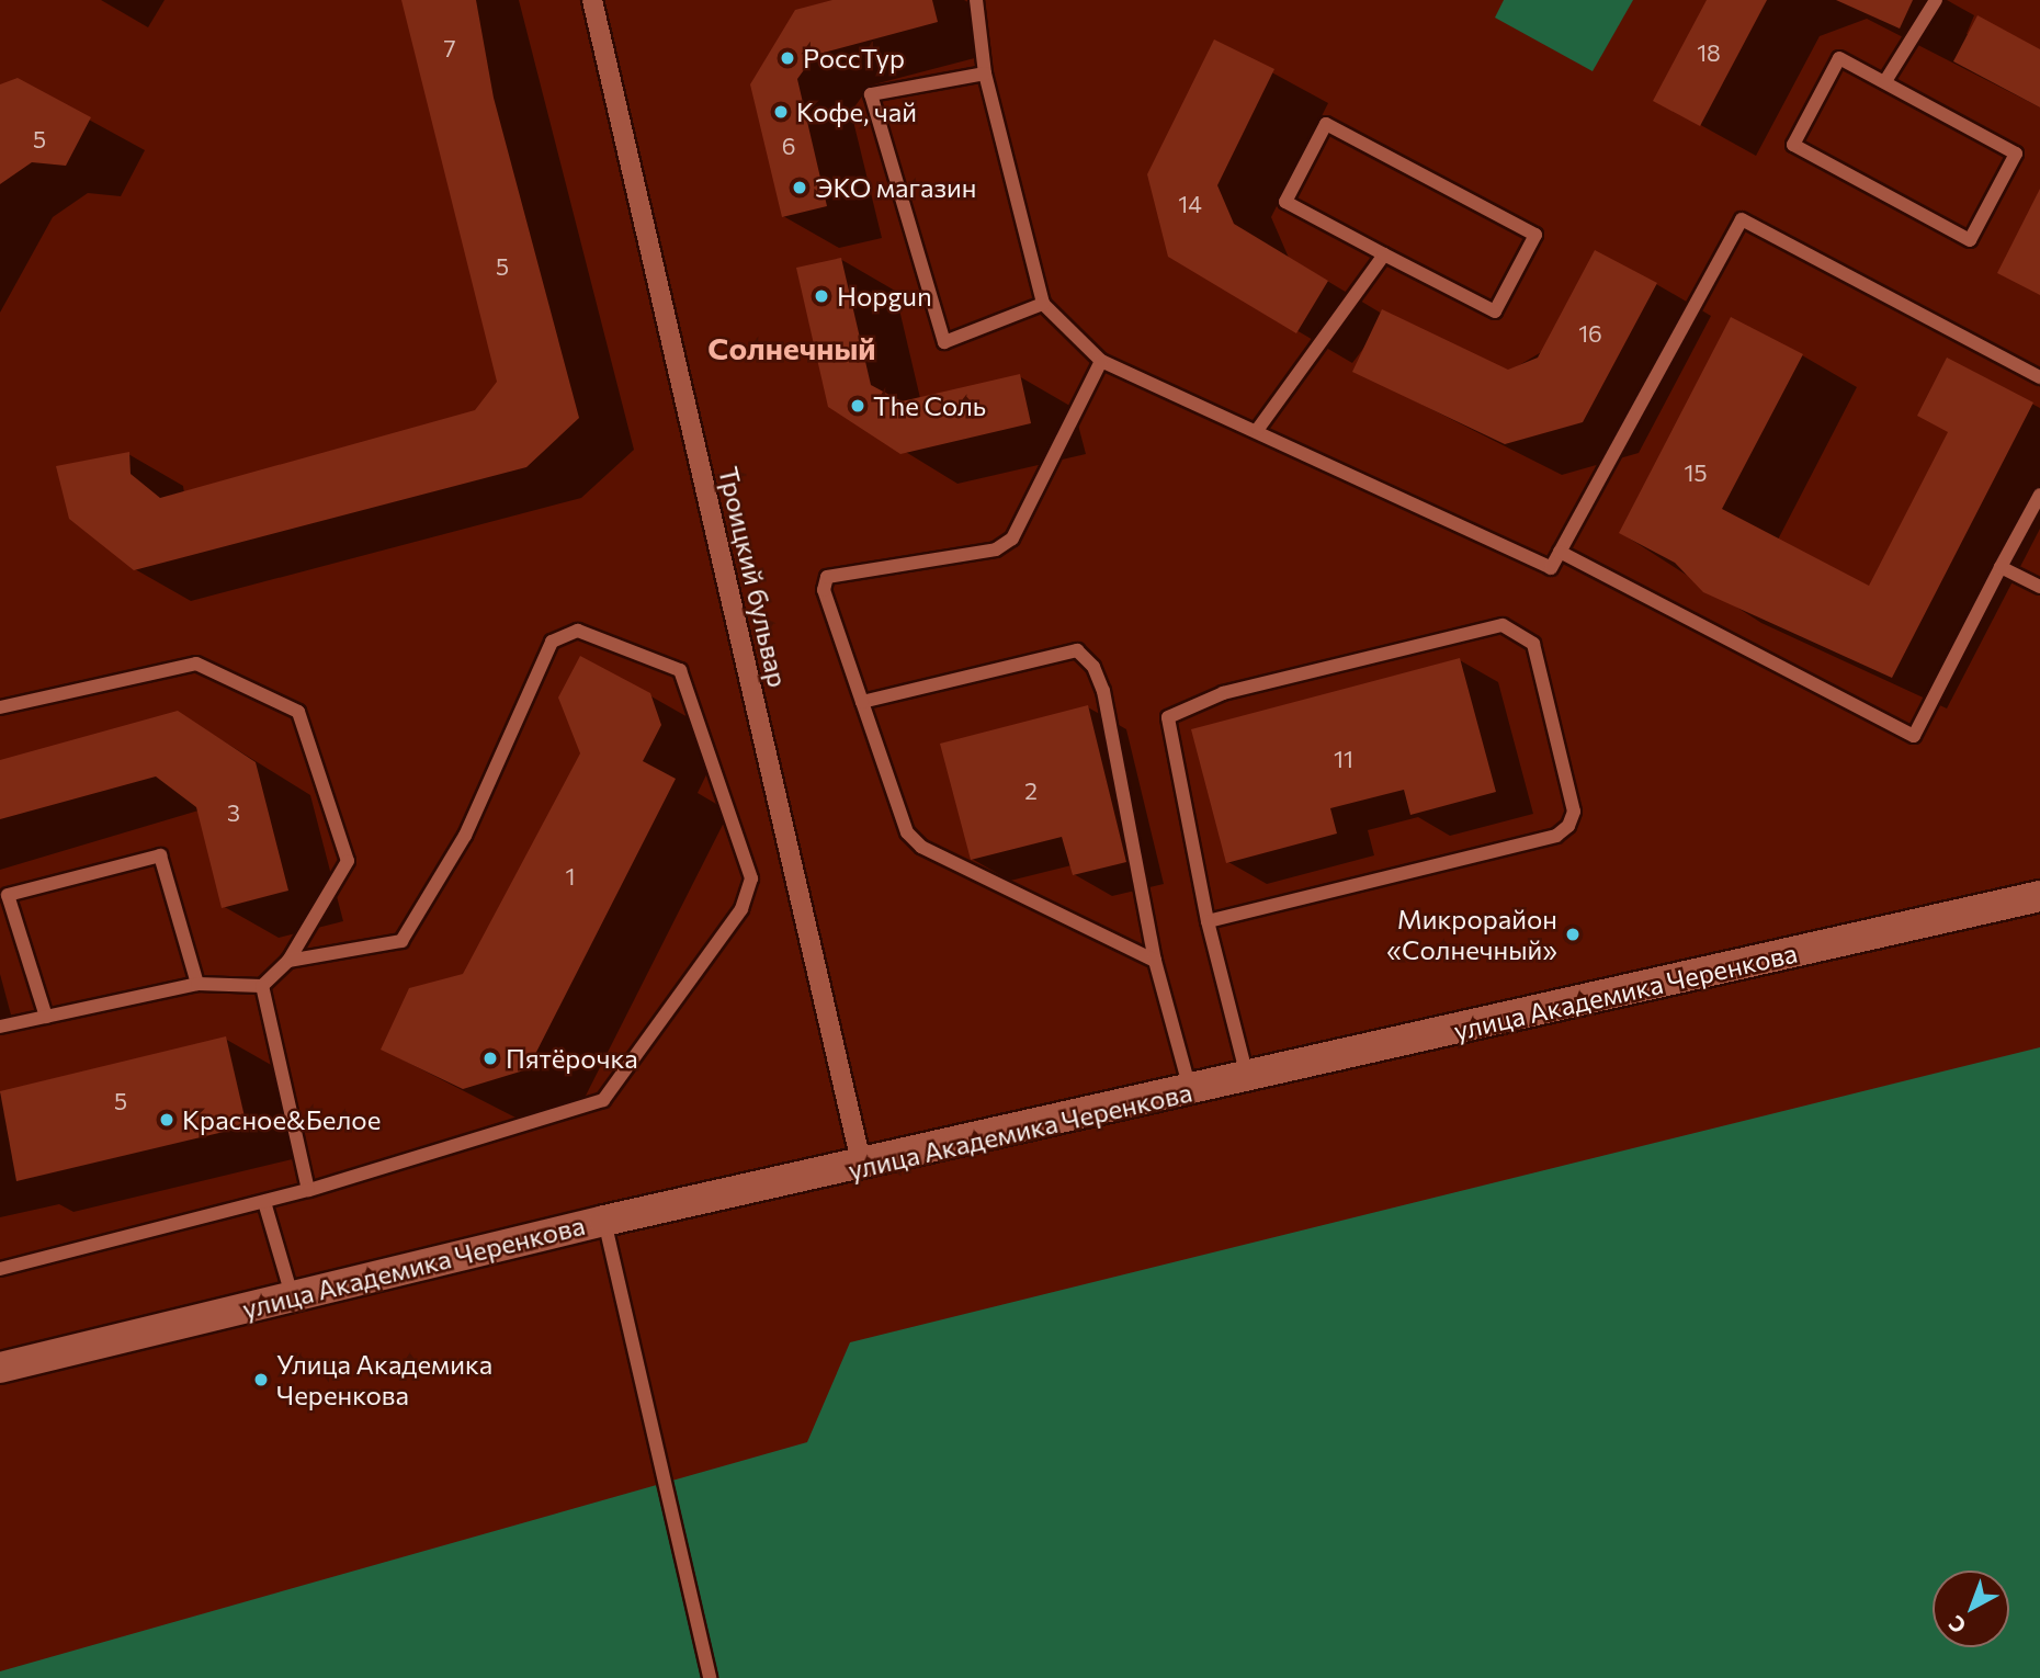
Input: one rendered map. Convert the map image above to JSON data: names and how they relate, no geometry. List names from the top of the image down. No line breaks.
{"streets":{"street":["Троицкий бульвар","улица Академика Черенкова"]},"crossings":[["Троицкий бульвар","улица Академика Черенкова"]],"districts":["Солнечный"],"places":["РоссТур","Кофе, чай","ЭКО магазин","Hopgun","The Соль","Микрорайон «Солнечный»","Пятёрочка","Красное&Белое","Улица Академика Черенкова"],"house_numbers":["7","18","5","6","14","5","16","15","11","2","3","1","5"],"north":"bottom left"}
